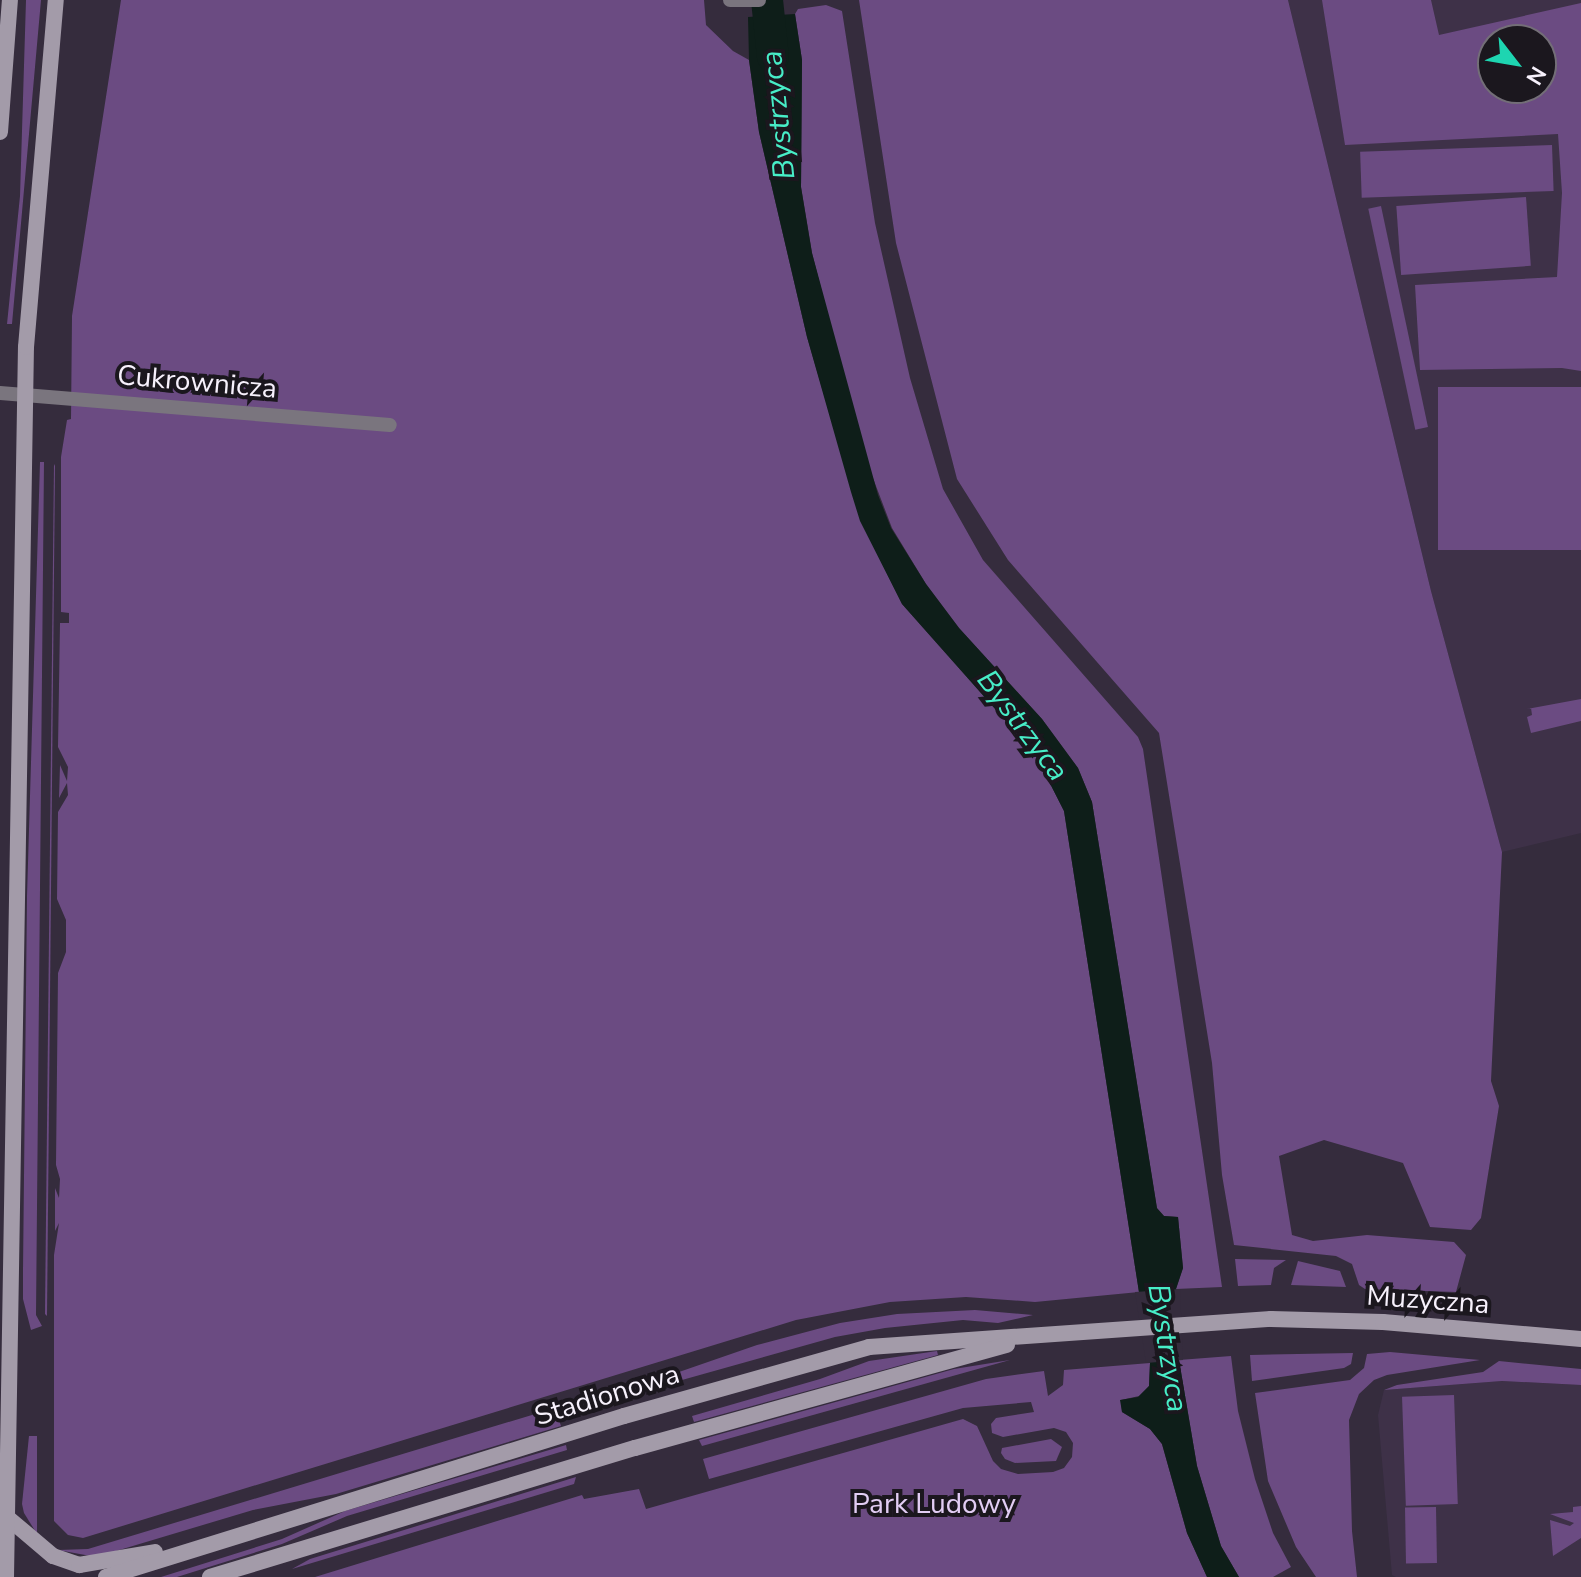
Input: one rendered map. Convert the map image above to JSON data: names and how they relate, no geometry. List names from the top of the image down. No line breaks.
{"streets":{"street":["Cukrownicza","Muzyczna","Stadionowa"]},"crossings":[["Muzyczna","Stadionowa"]],"water":["Bystrzyca"],"parks":["Park Ludowy"],"north":"bottom right"}
